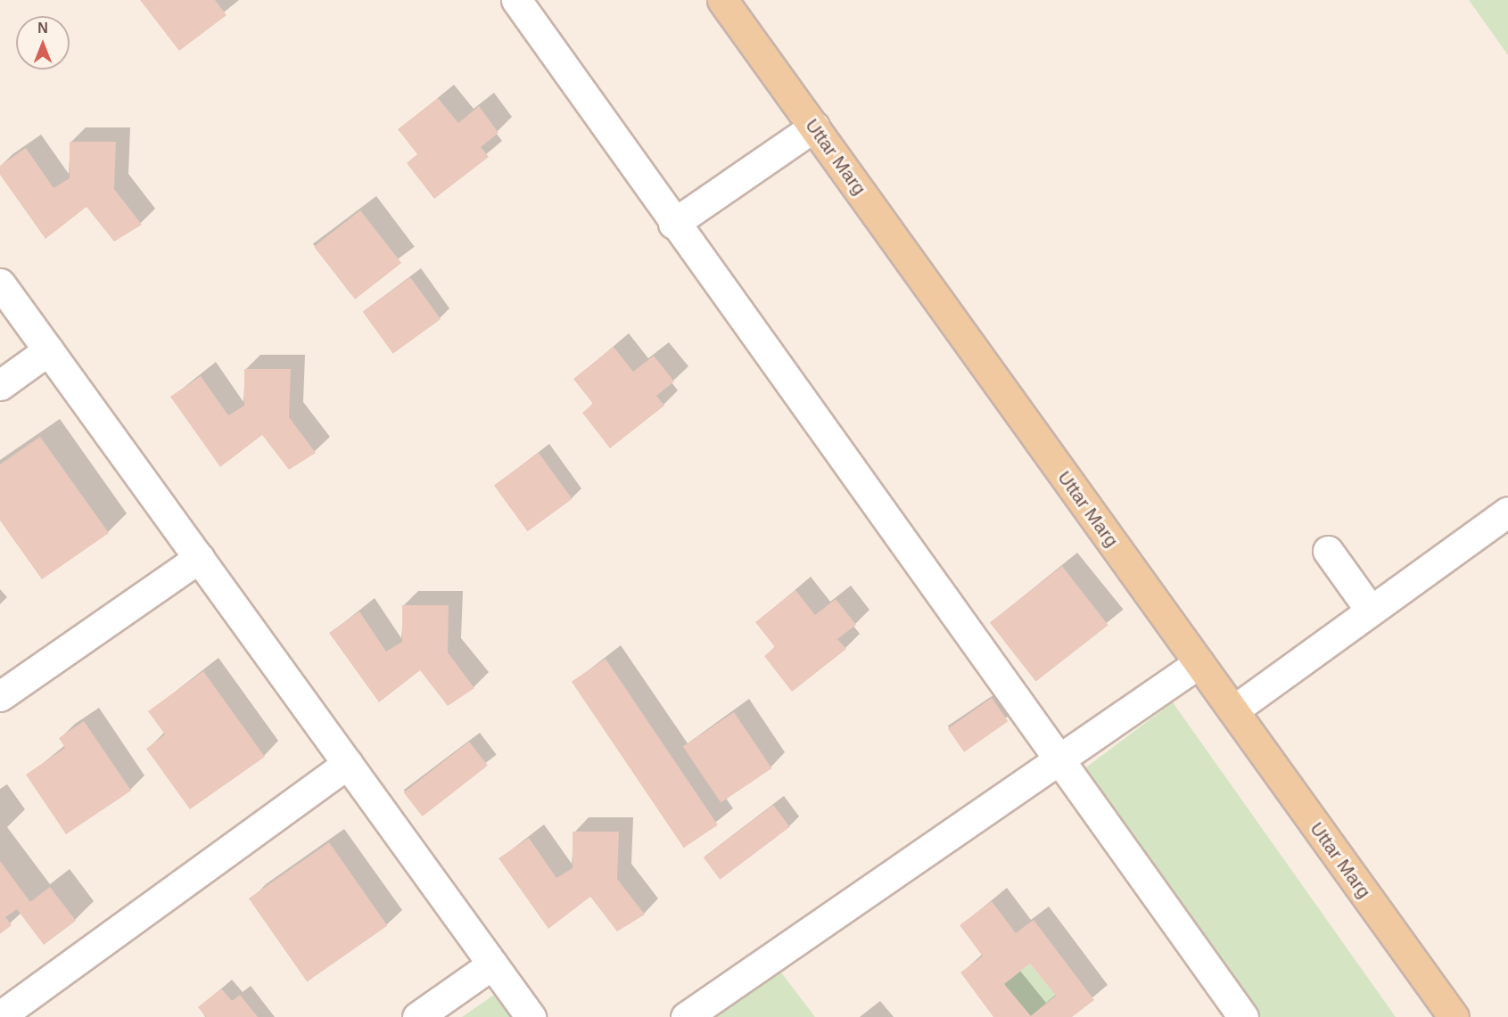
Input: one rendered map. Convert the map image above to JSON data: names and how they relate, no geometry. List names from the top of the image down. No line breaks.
{"streets":{"main road":["Uttar Marg"]},"north":"top"}
